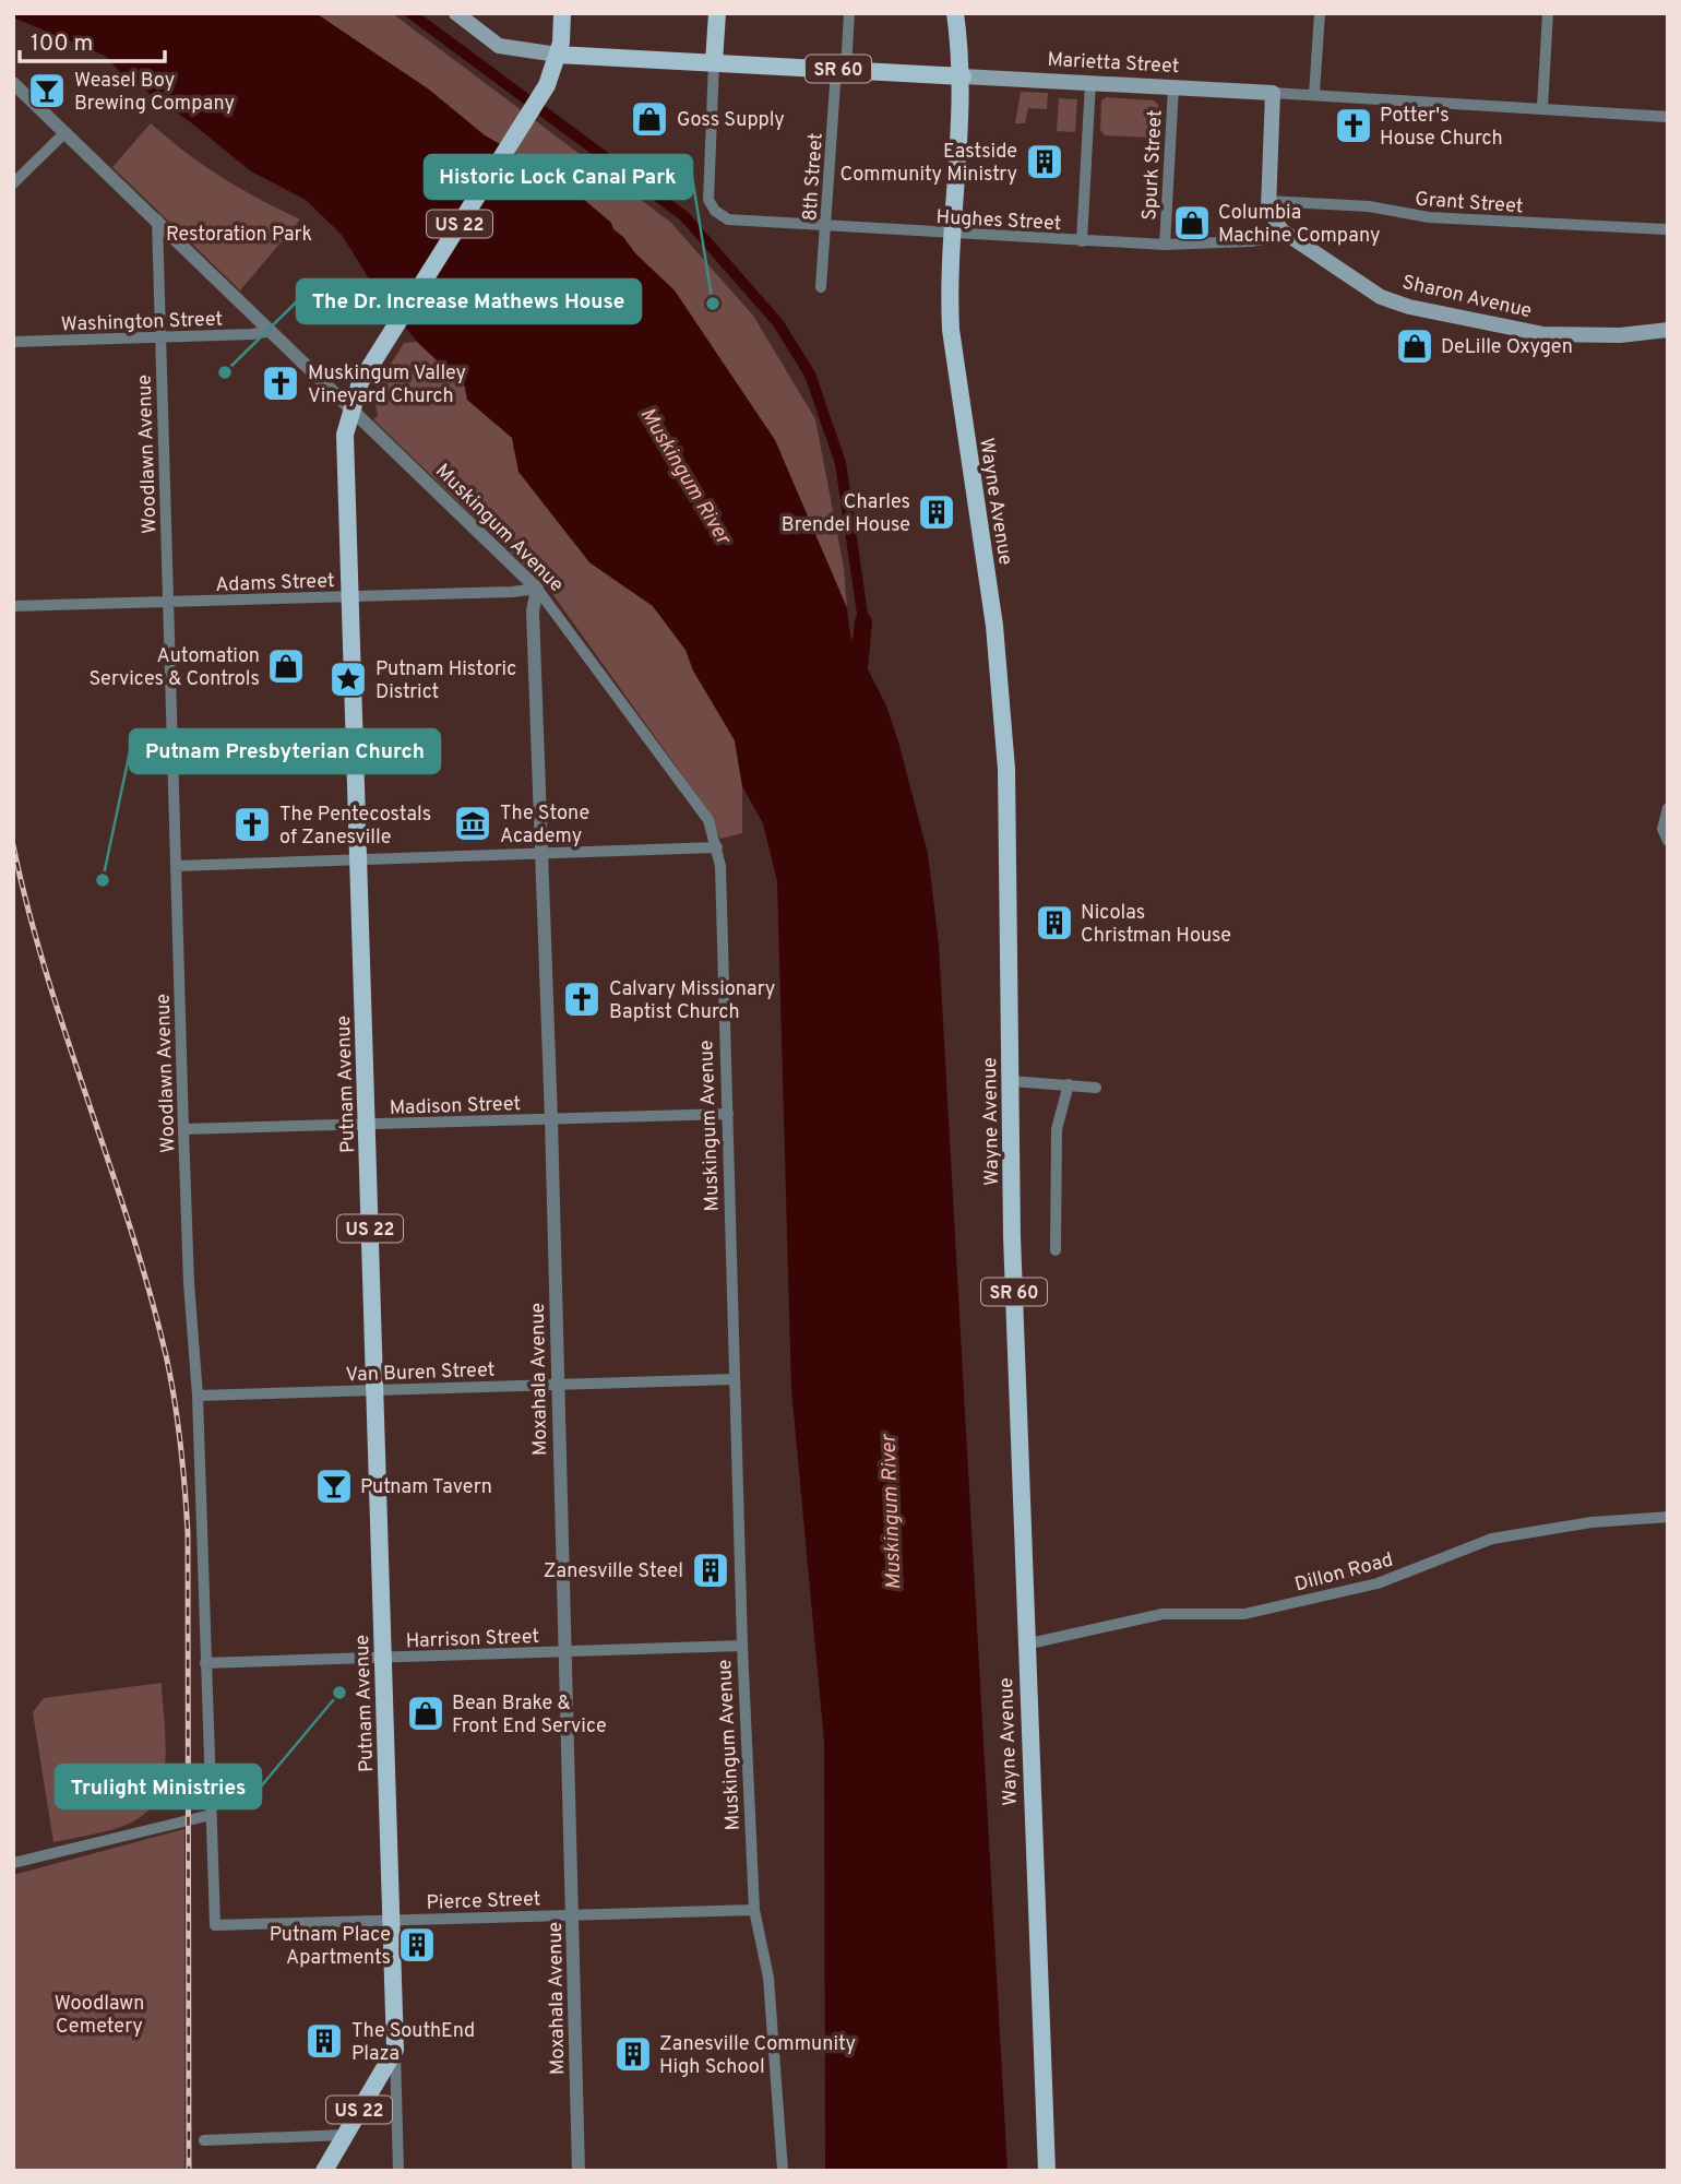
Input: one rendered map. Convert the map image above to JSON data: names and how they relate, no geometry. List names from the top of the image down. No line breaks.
{"streets":{"main road":["Marietta Street","SR 60","US 22","Sharon Avenue","Wayne Avenue","Putnam Avenue"],"street":["Spurk Street","8th Street","Grant Street","Hughes Street","Washington Street","Woodlawn Avenue","Muskingum Avenue","Adams Street","Madison Street","Van Buren Street","Moxahala Avenue","Dillon Road","Harrison Street","Pierce Street"]},"crossings":[["Marietta Street","SR 60"],["Marietta Street","Spurk Street"],["Marietta Street","8th Street"],["Marietta Street","Hughes Street"],["Marietta Street","US 22"],["Marietta Street","Wayne Avenue"],["Marietta Street","Putnam Avenue"],["SR 60","Wayne Avenue"],["Spurk Street","Hughes Street"],["8th Street","Hughes Street"],["Hughes Street","Sharon Avenue"],["Hughes Street","Wayne Avenue"],["US 22","Putnam Avenue"],["Washington Street","Woodlawn Avenue"],["Washington Street","Muskingum Avenue"],["Woodlawn Avenue","Muskingum Avenue"],["Woodlawn Avenue","Adams Street"],["Woodlawn Avenue","Madison Street"],["Woodlawn Avenue","Van Buren Street"],["Woodlawn Avenue","Harrison Street"],["Woodlawn Avenue","Pierce Street"],["Wayne Avenue","Dillon Road"],["Muskingum Avenue","Adams Street"],["Muskingum Avenue","Putnam Avenue"],["Muskingum Avenue","Madison Street"],["Muskingum Avenue","Van Buren Street"],["Muskingum Avenue","Moxahala Avenue"],["Muskingum Avenue","Harrison Street"],["Muskingum Avenue","Pierce Street"],["Adams Street","Putnam Avenue"],["Adams Street","Moxahala Avenue"],["Putnam Avenue","Madison Street"],["Putnam Avenue","Van Buren Street"],["Putnam Avenue","Harrison Street"],["Putnam Avenue","Pierce Street"],["Madison Street","Moxahala Avenue"],["Van Buren Street","Moxahala Avenue"],["Moxahala Avenue","Harrison Street"],["Moxahala Avenue","Pierce Street"]],"water":["Muskingum River"],"parks":["Restoration Park","Woodlawn Cemetery"],"places":{"bar":["Weasel Boy Brewing Company","Putnam Tavern"],"shop":["Goss Supply","Columbia Machine Company","DeLille Oxygen","Automation Services & Controls","Bean Brake & Front End Service"],"church":["Potter's House Church","Muskingum Valley Vineyard Church","The Pentecostals of Zanesville","Calvary Missionary Baptist Church"],"building":["Eastside Community Ministry","Charles Brendel House","Nicolas Christman House","Zanesville Steel","Putnam Place Apartments","The SouthEnd Plaza","Zanesville Community High School"],"other":["Historic Lock Canal Park","The Dr. Increase Mathews House","Putnam Presbyterian Church","Trulight Ministries"],"place":["Putnam Historic District"],"museum":["The Stone Academy"]},"scale_bar":"100 m"}
